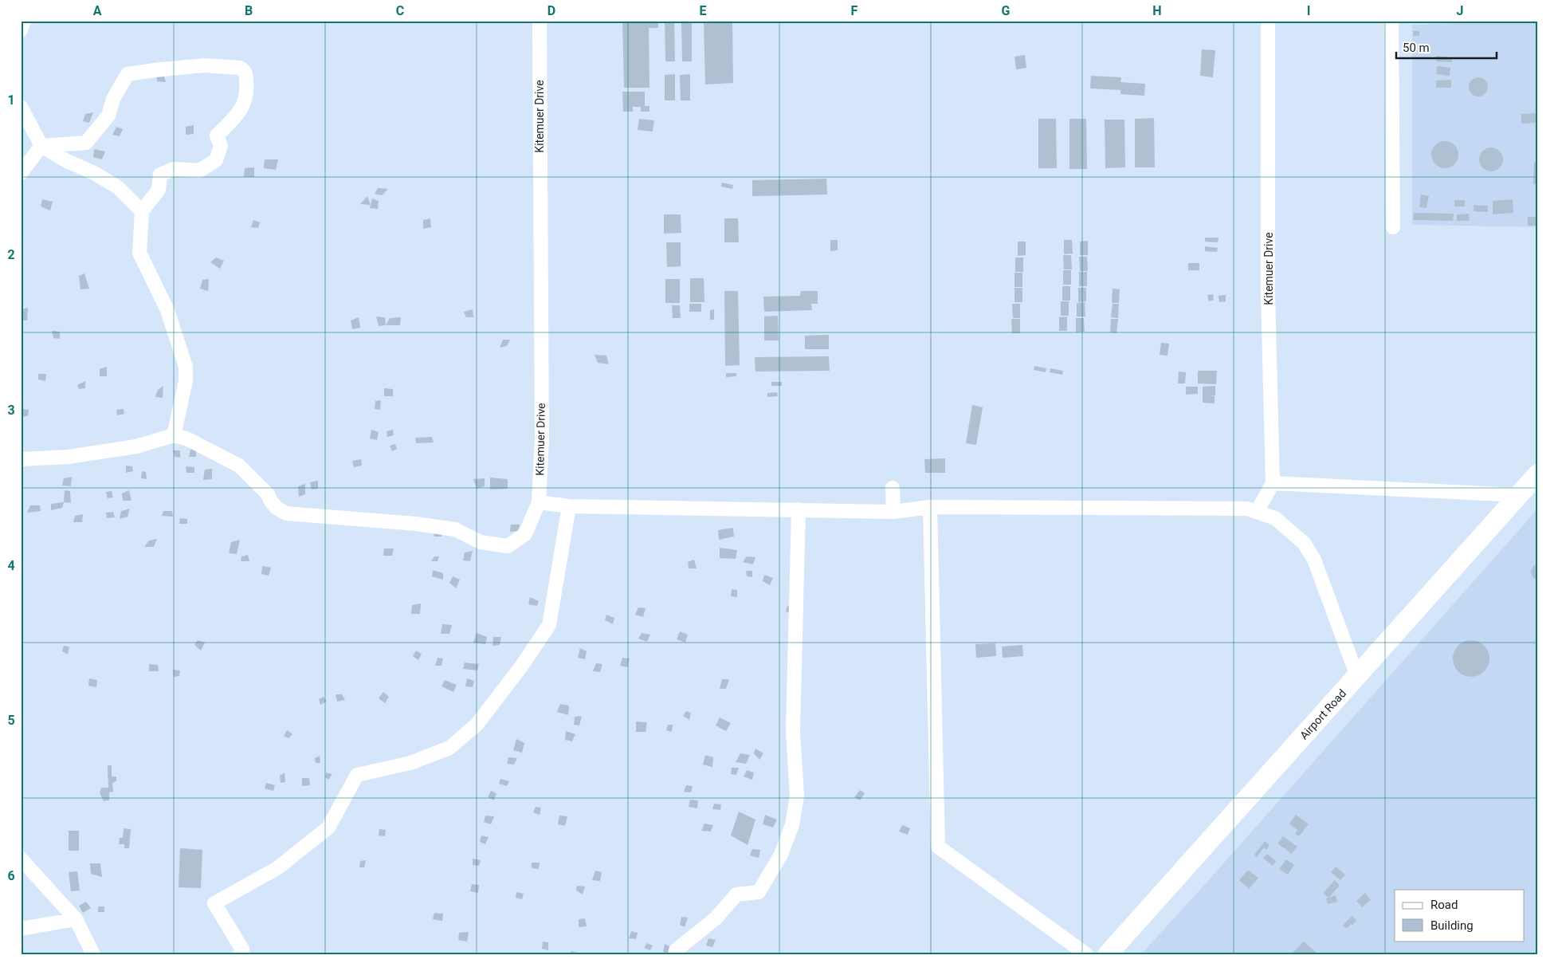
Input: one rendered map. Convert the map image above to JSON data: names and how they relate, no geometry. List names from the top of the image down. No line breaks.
{"streets":{"street":["Kitemuer Drive","Airport Road"]},"legend":["Road","Building"],"scale_bar":"50 m","grid":{"columns":["A","B","C","D","E","F","G","H","I","J"],"rows":["1","2","3","4","5","6"]}}
